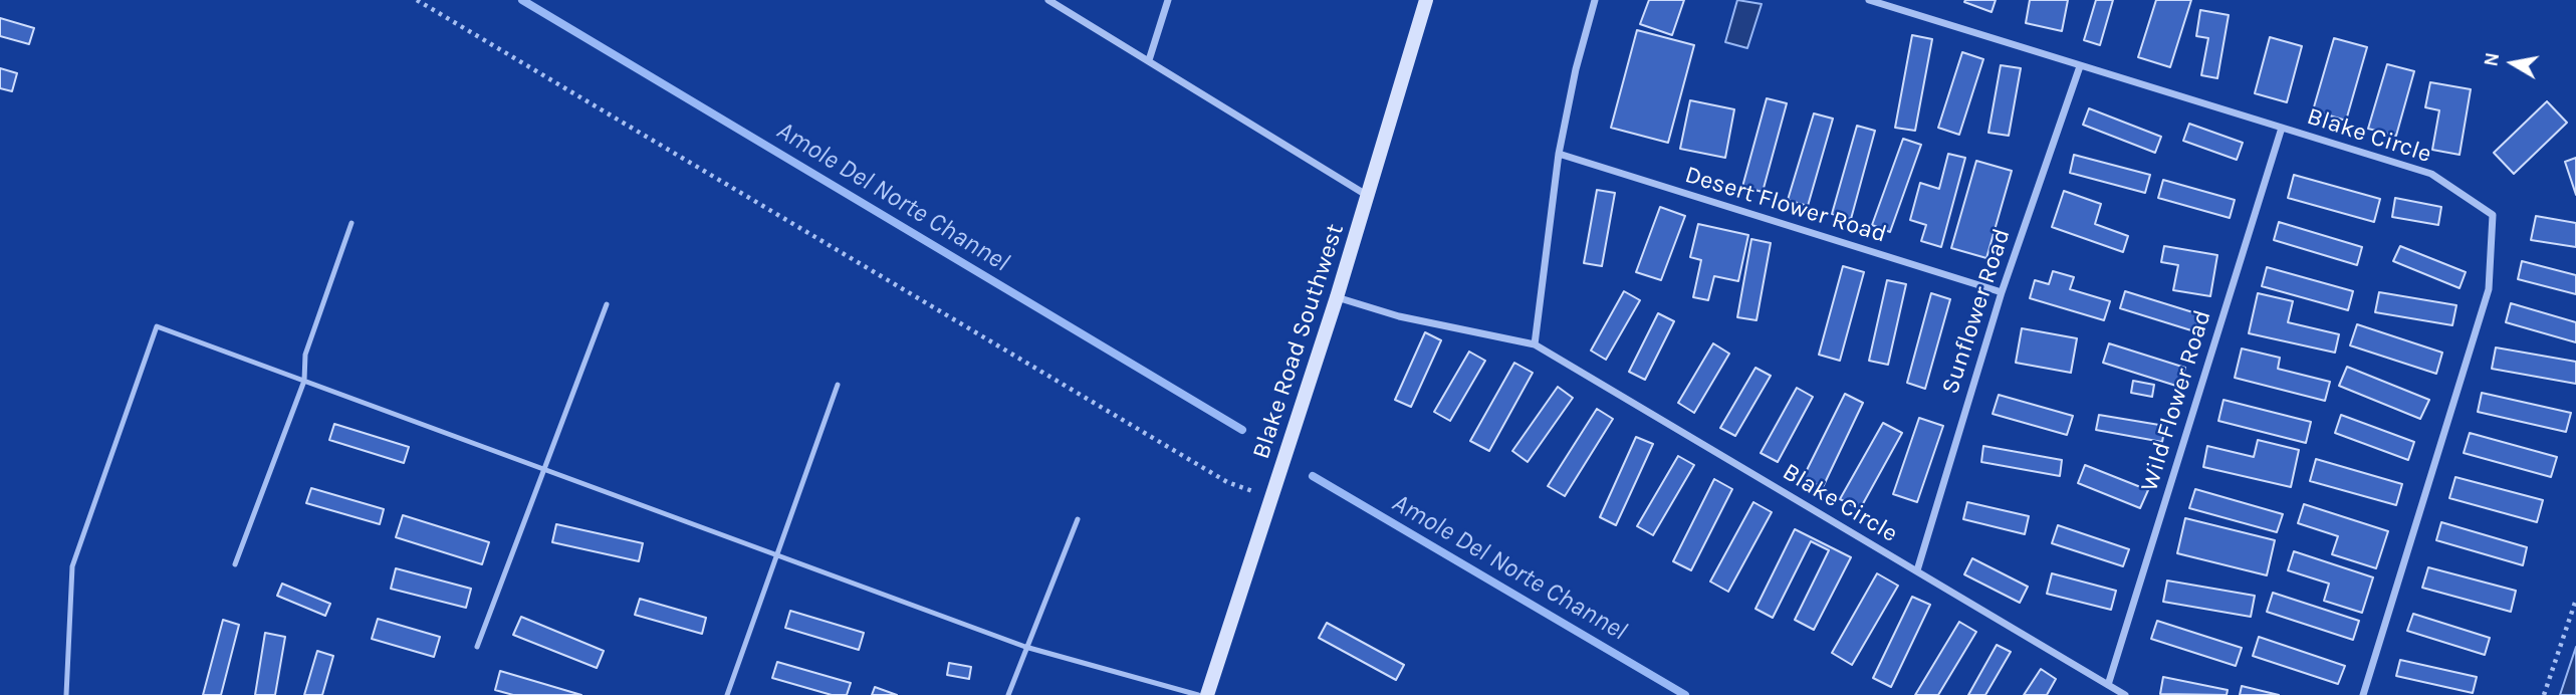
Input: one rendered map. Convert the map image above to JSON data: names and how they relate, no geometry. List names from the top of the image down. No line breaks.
{"streets":{"main road":["Blake Road Southwest"],"street":["Blake Circle","Desert Flower Road","Sunflower Road","Wild Flower Road"]},"crossings":[["Blake Circle","Sunflower Road"],["Blake Circle","Blake Road Southwest"],["Blake Circle","Wild Flower Road"],["Desert Flower Road","Sunflower Road"]],"water":["Amole Del Norte Channel"],"north":"left"}
